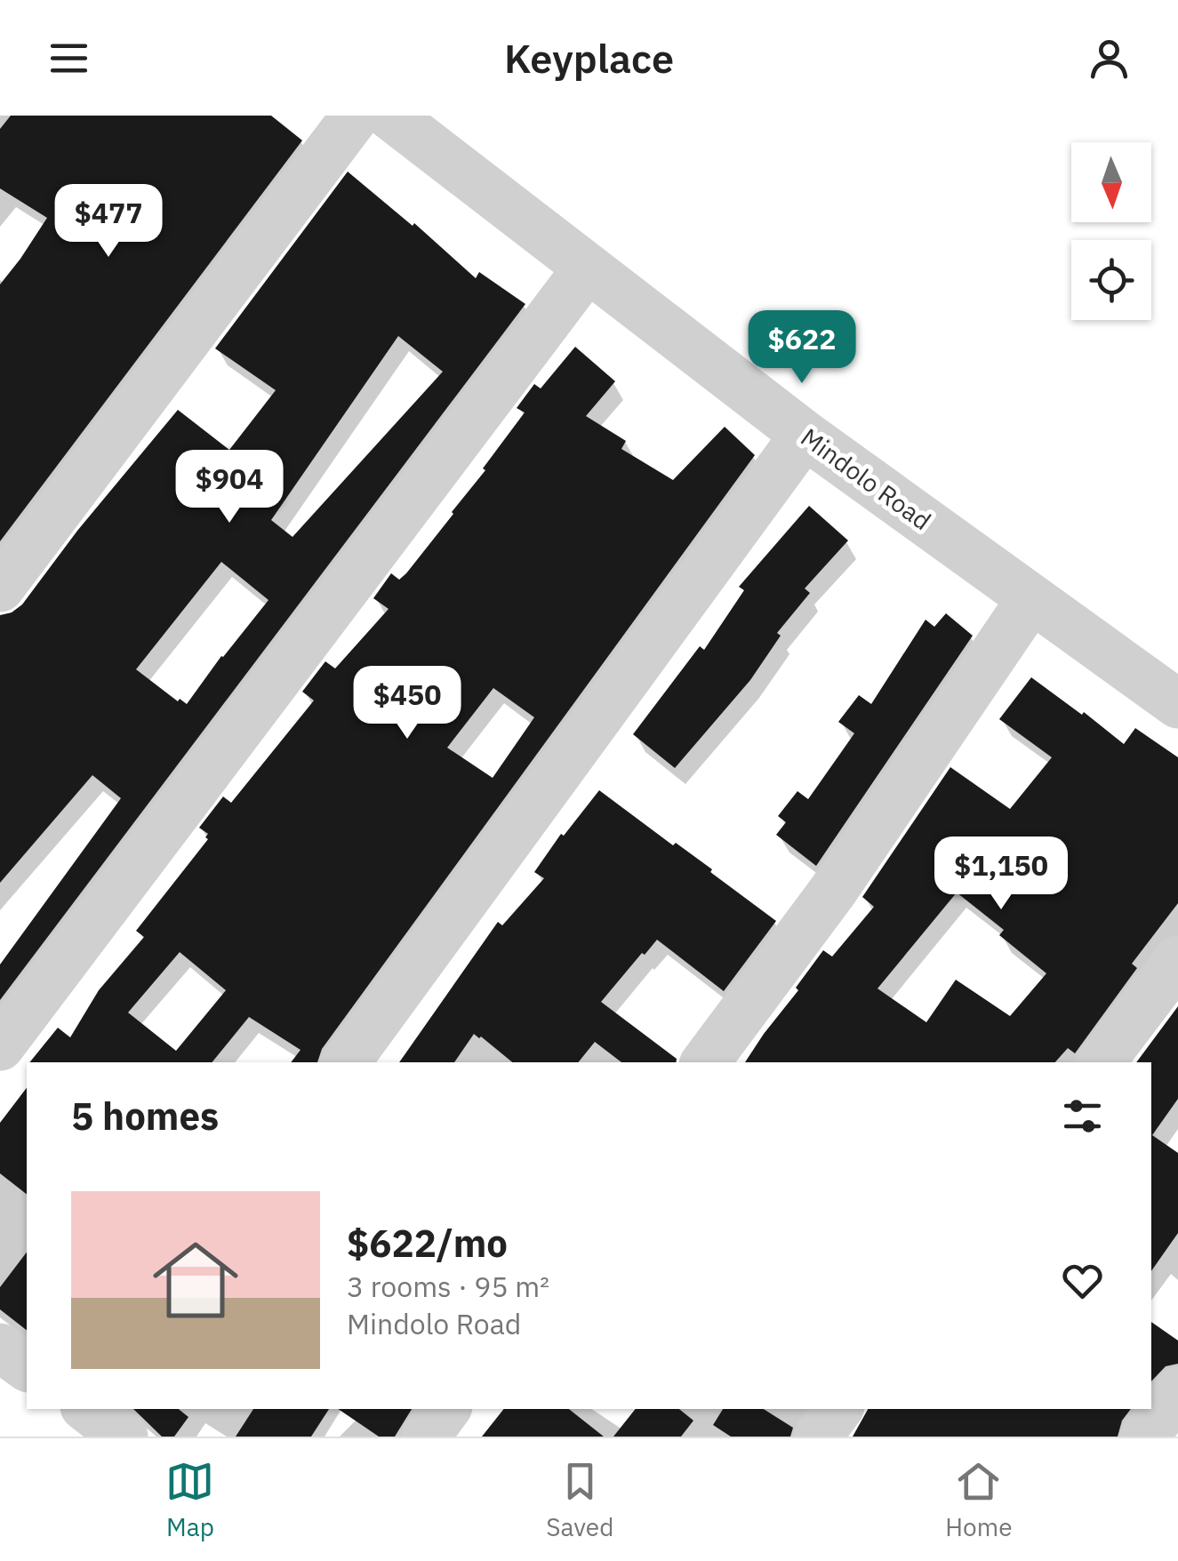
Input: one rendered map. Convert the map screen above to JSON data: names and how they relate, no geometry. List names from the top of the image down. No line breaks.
{"streets":{"street":["Mindolo Road"]},"north":"bottom","page":{"header":"Keyplace","price":["$477","$622","$904","$450","$1,150"],"heading":"5 homes","list":[{"name":"$622/mo","note":"3 rooms · 95 m² · Mindolo Road"}],"tabs":["Map","Saved","Home"]}}
